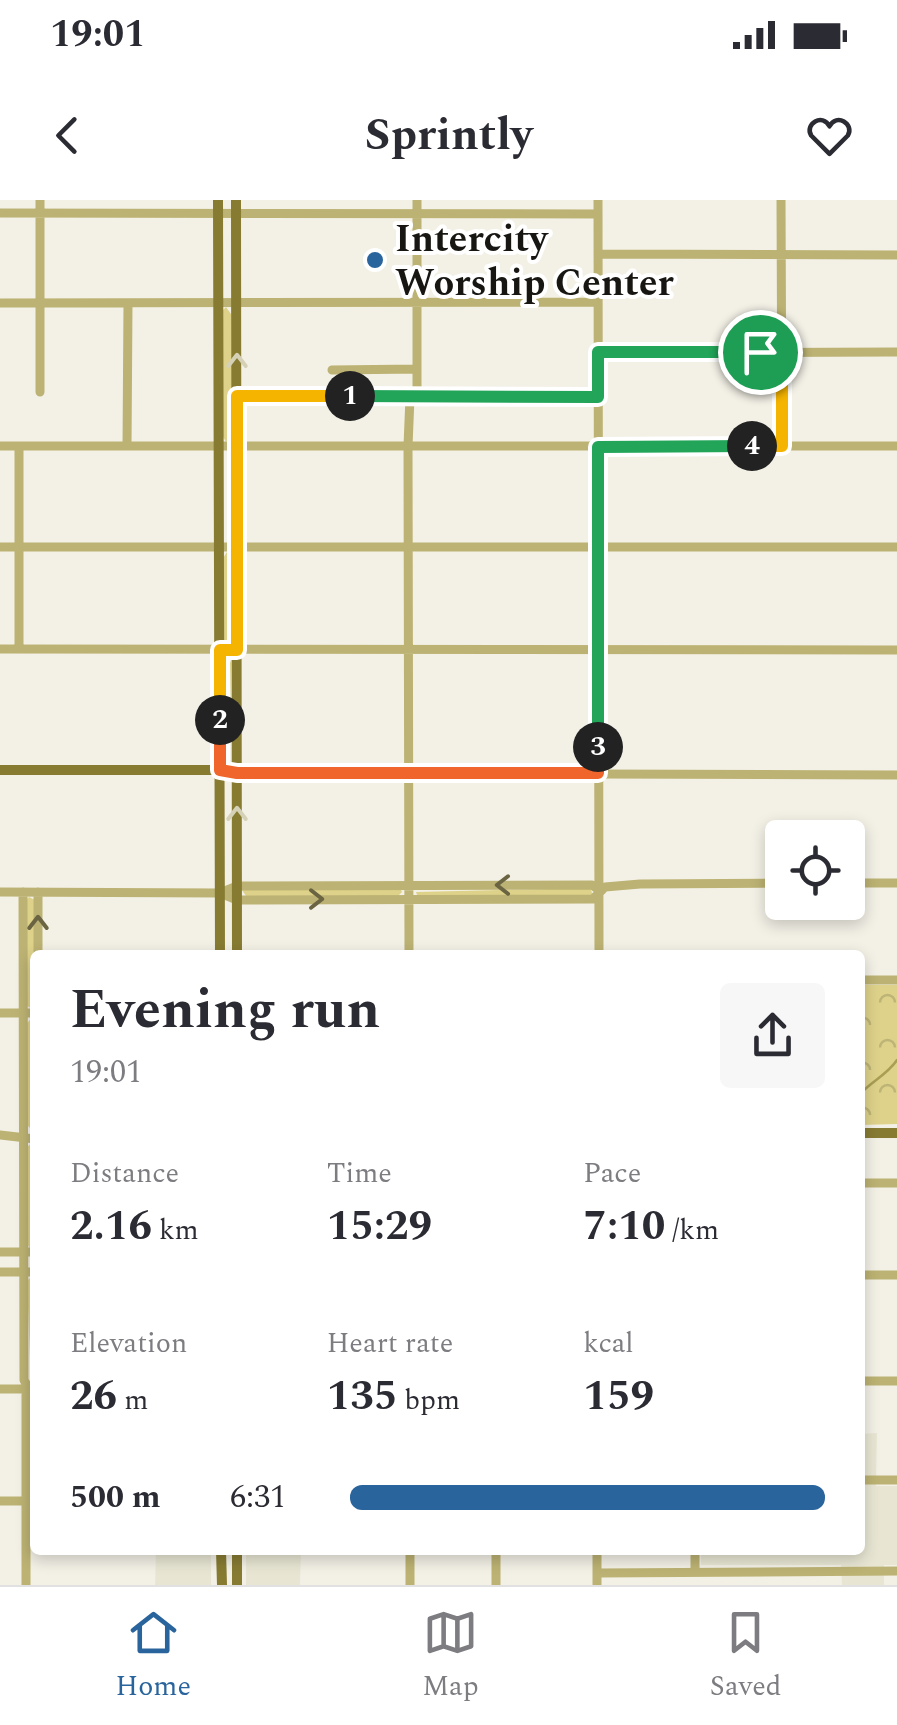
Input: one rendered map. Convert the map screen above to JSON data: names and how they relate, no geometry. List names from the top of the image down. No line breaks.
{"places":["Intercity Worship Center"],"page":{"status":"19:01","header":"Sprintly","pins":["1","4","2","3"],"heading":["Evening run","19:01"],"stats":[["Distance","2.16 km"],["Time","15:29"],["Pace","7:10 /km"],["Elevation","26 m"],["Heart rate","135 bpm"],["kcal","159"]],"list":[{"name":"500 m","note":"6:31"}],"tabs":["Home","Map","Saved"]}}
